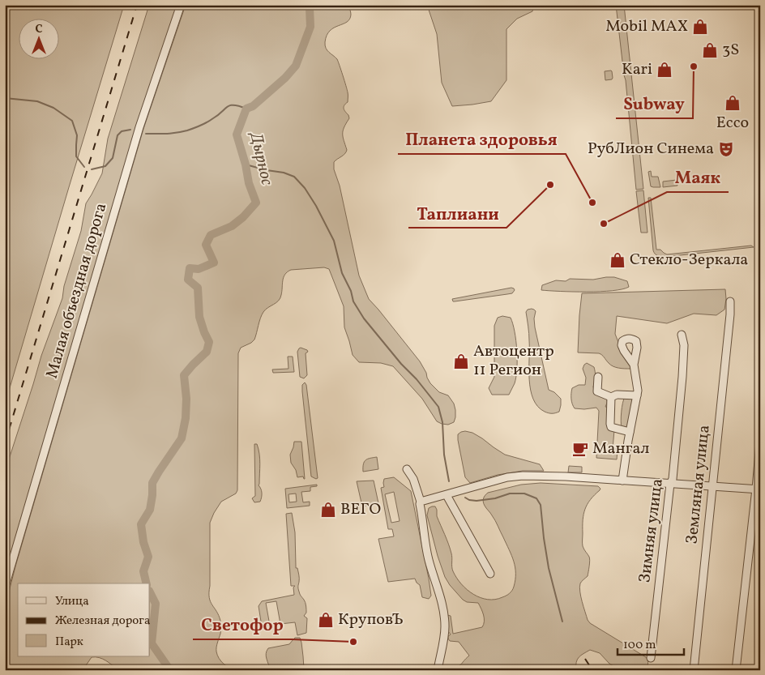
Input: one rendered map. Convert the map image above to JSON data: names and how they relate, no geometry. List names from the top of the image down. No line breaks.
{"streets":{"street":["Малая объездная дорога","Земляная улица","Зимняя улица"]},"water":["Дырнос"],"places":{"shop":["Mobil MAX","3S","Kari","Ecco","Стекло-Зеркала","Автоцентр 11 Регион","ВЕГО","КруповЪ"],"other":["Subway","Таплиани","Планета здоровья","Маяк","Светофор"],"theatre":["РубЛион Синема"],"cafe":["Мангал"]},"legend":["Улица","Железная дорога","Парк"],"scale_bar":"100 m","north":"top"}
